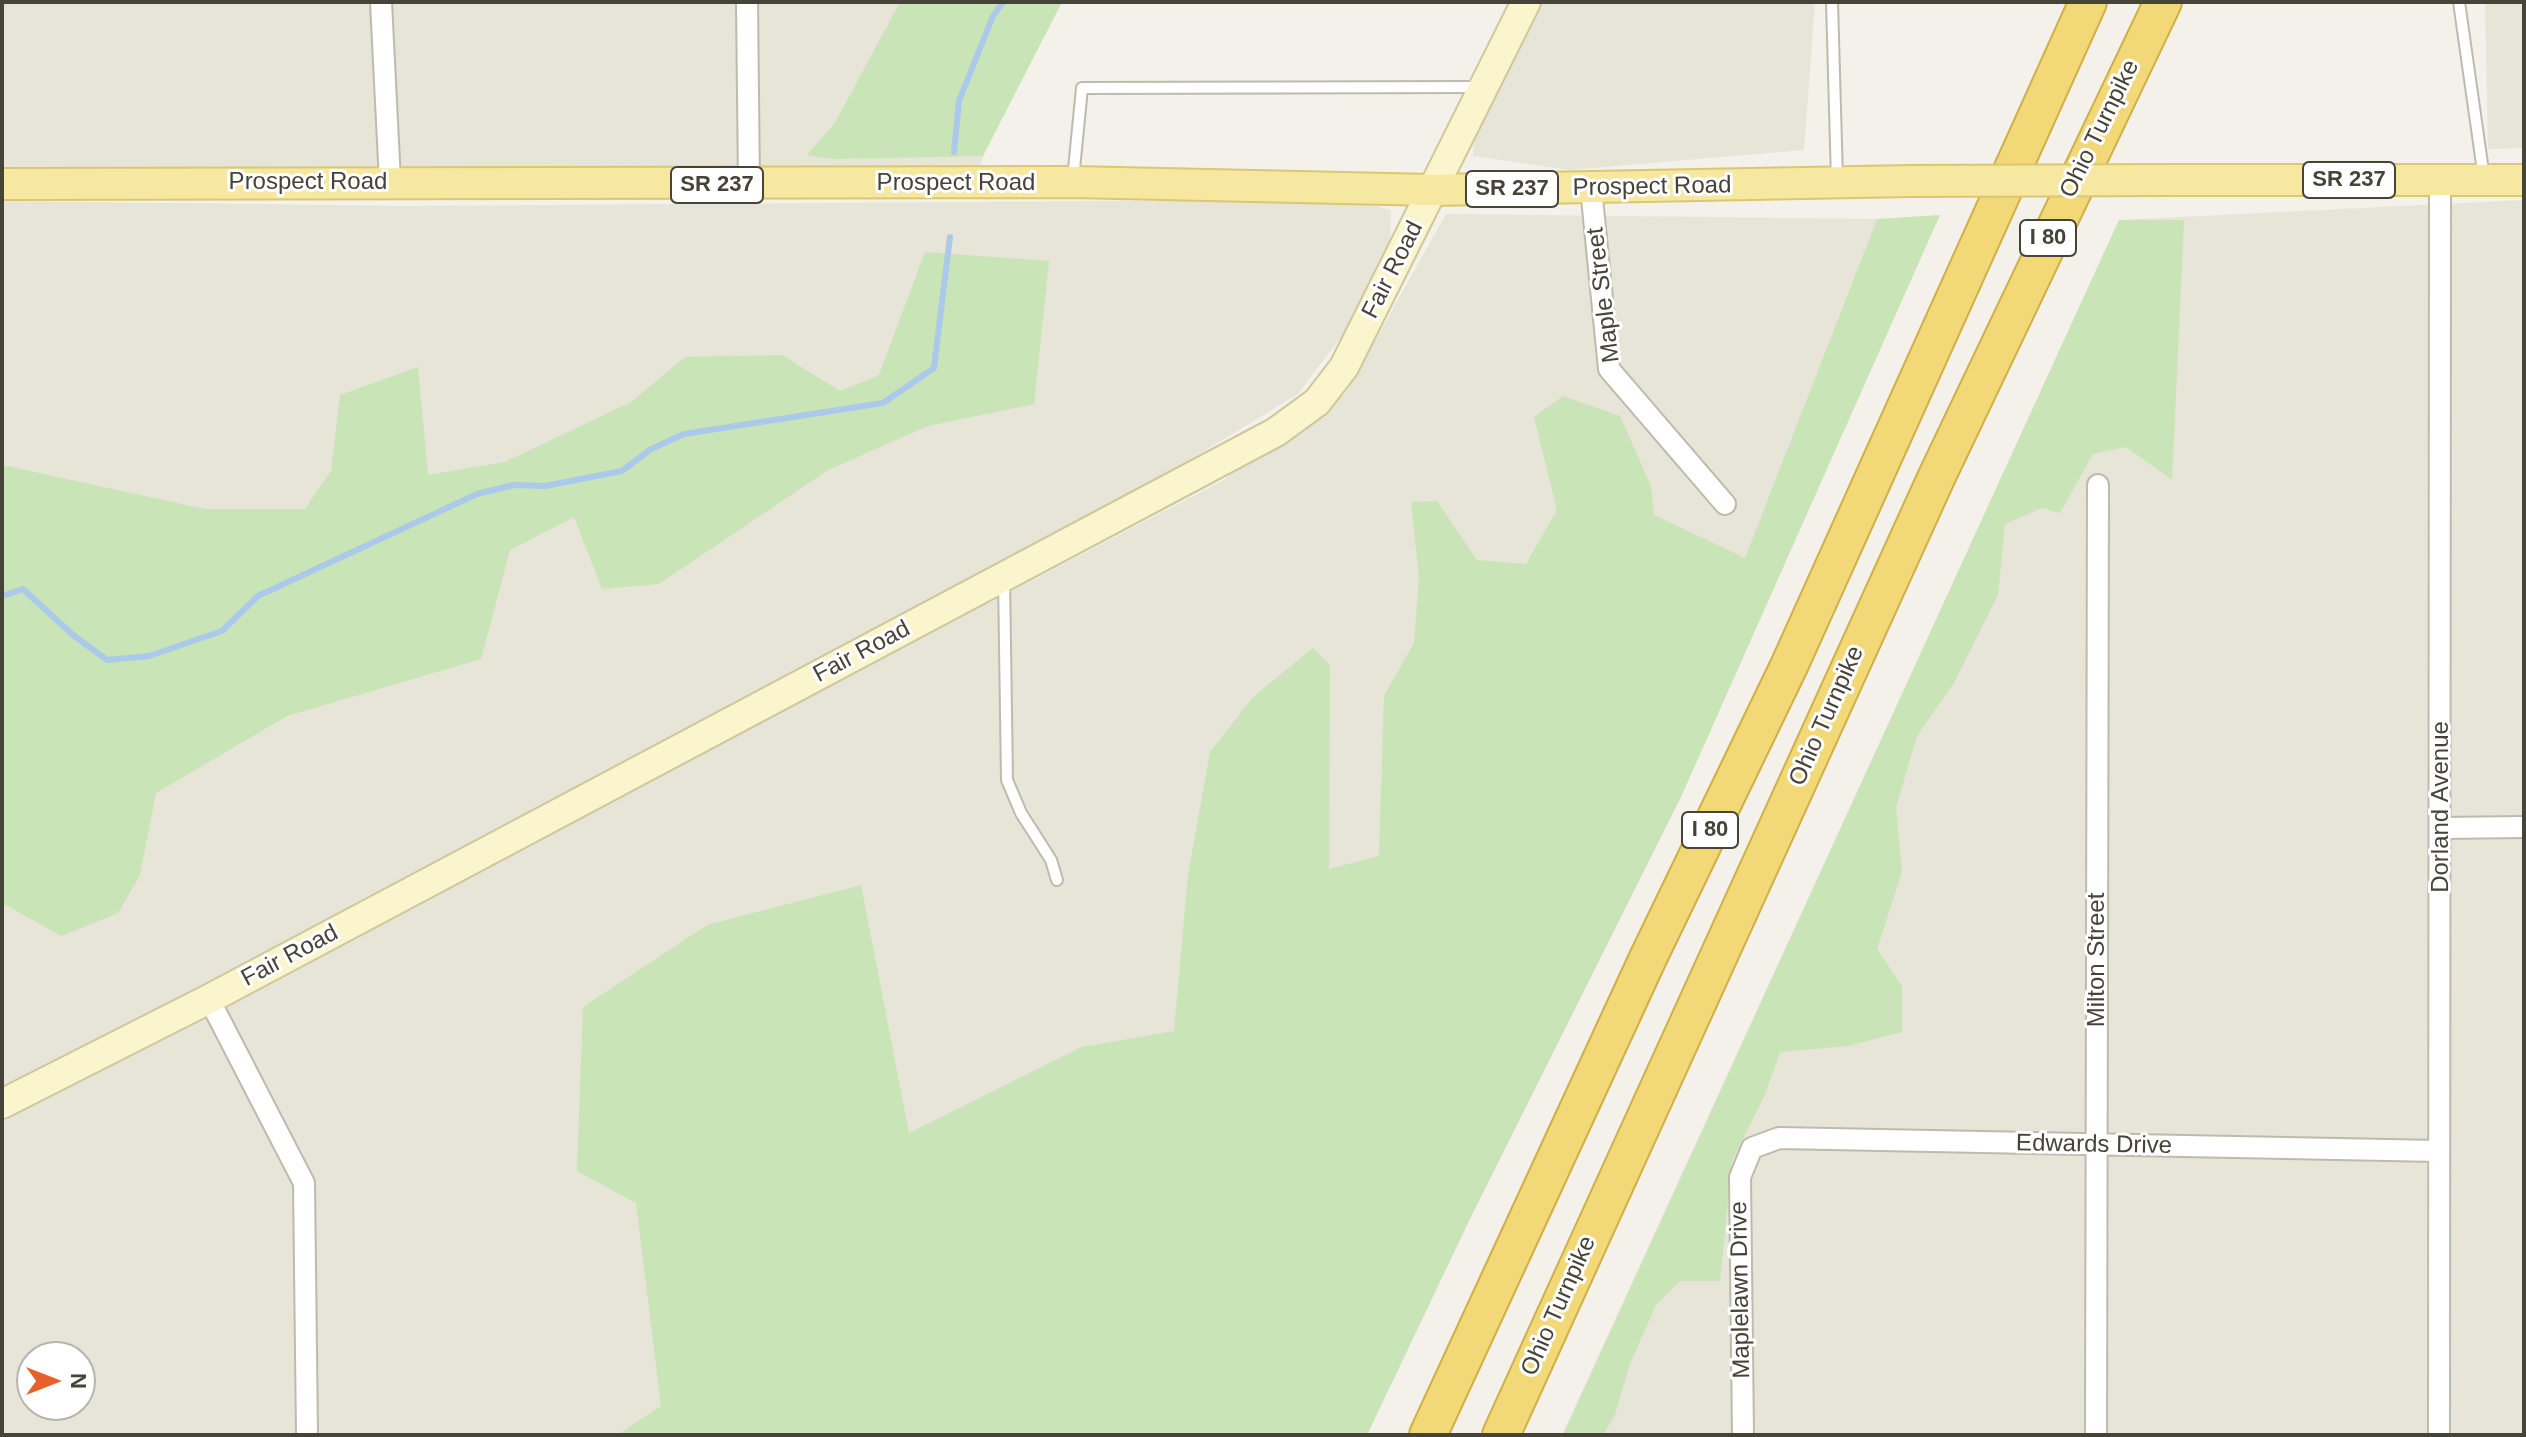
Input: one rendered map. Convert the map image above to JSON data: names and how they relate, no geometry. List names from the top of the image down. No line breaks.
{"streets":{"highway":["Ohio Turnpike","I 80"],"main road":["SR 237","Prospect Road"],"street":["Fair Road","Maple Street","Dorland Avenue","Milton Street","Edwards Drive","Maplelawn Drive"]},"crossings":[["SR 237","Prospect Road"],["SR 237","Dorland Avenue"],["Prospect Road","Fair Road"],["Prospect Road","Maple Street"],["Prospect Road","Dorland Avenue"],["Dorland Avenue","Edwards Drive"],["Milton Street","Edwards Drive"],["Edwards Drive","Maplelawn Drive"]],"north":"right"}
